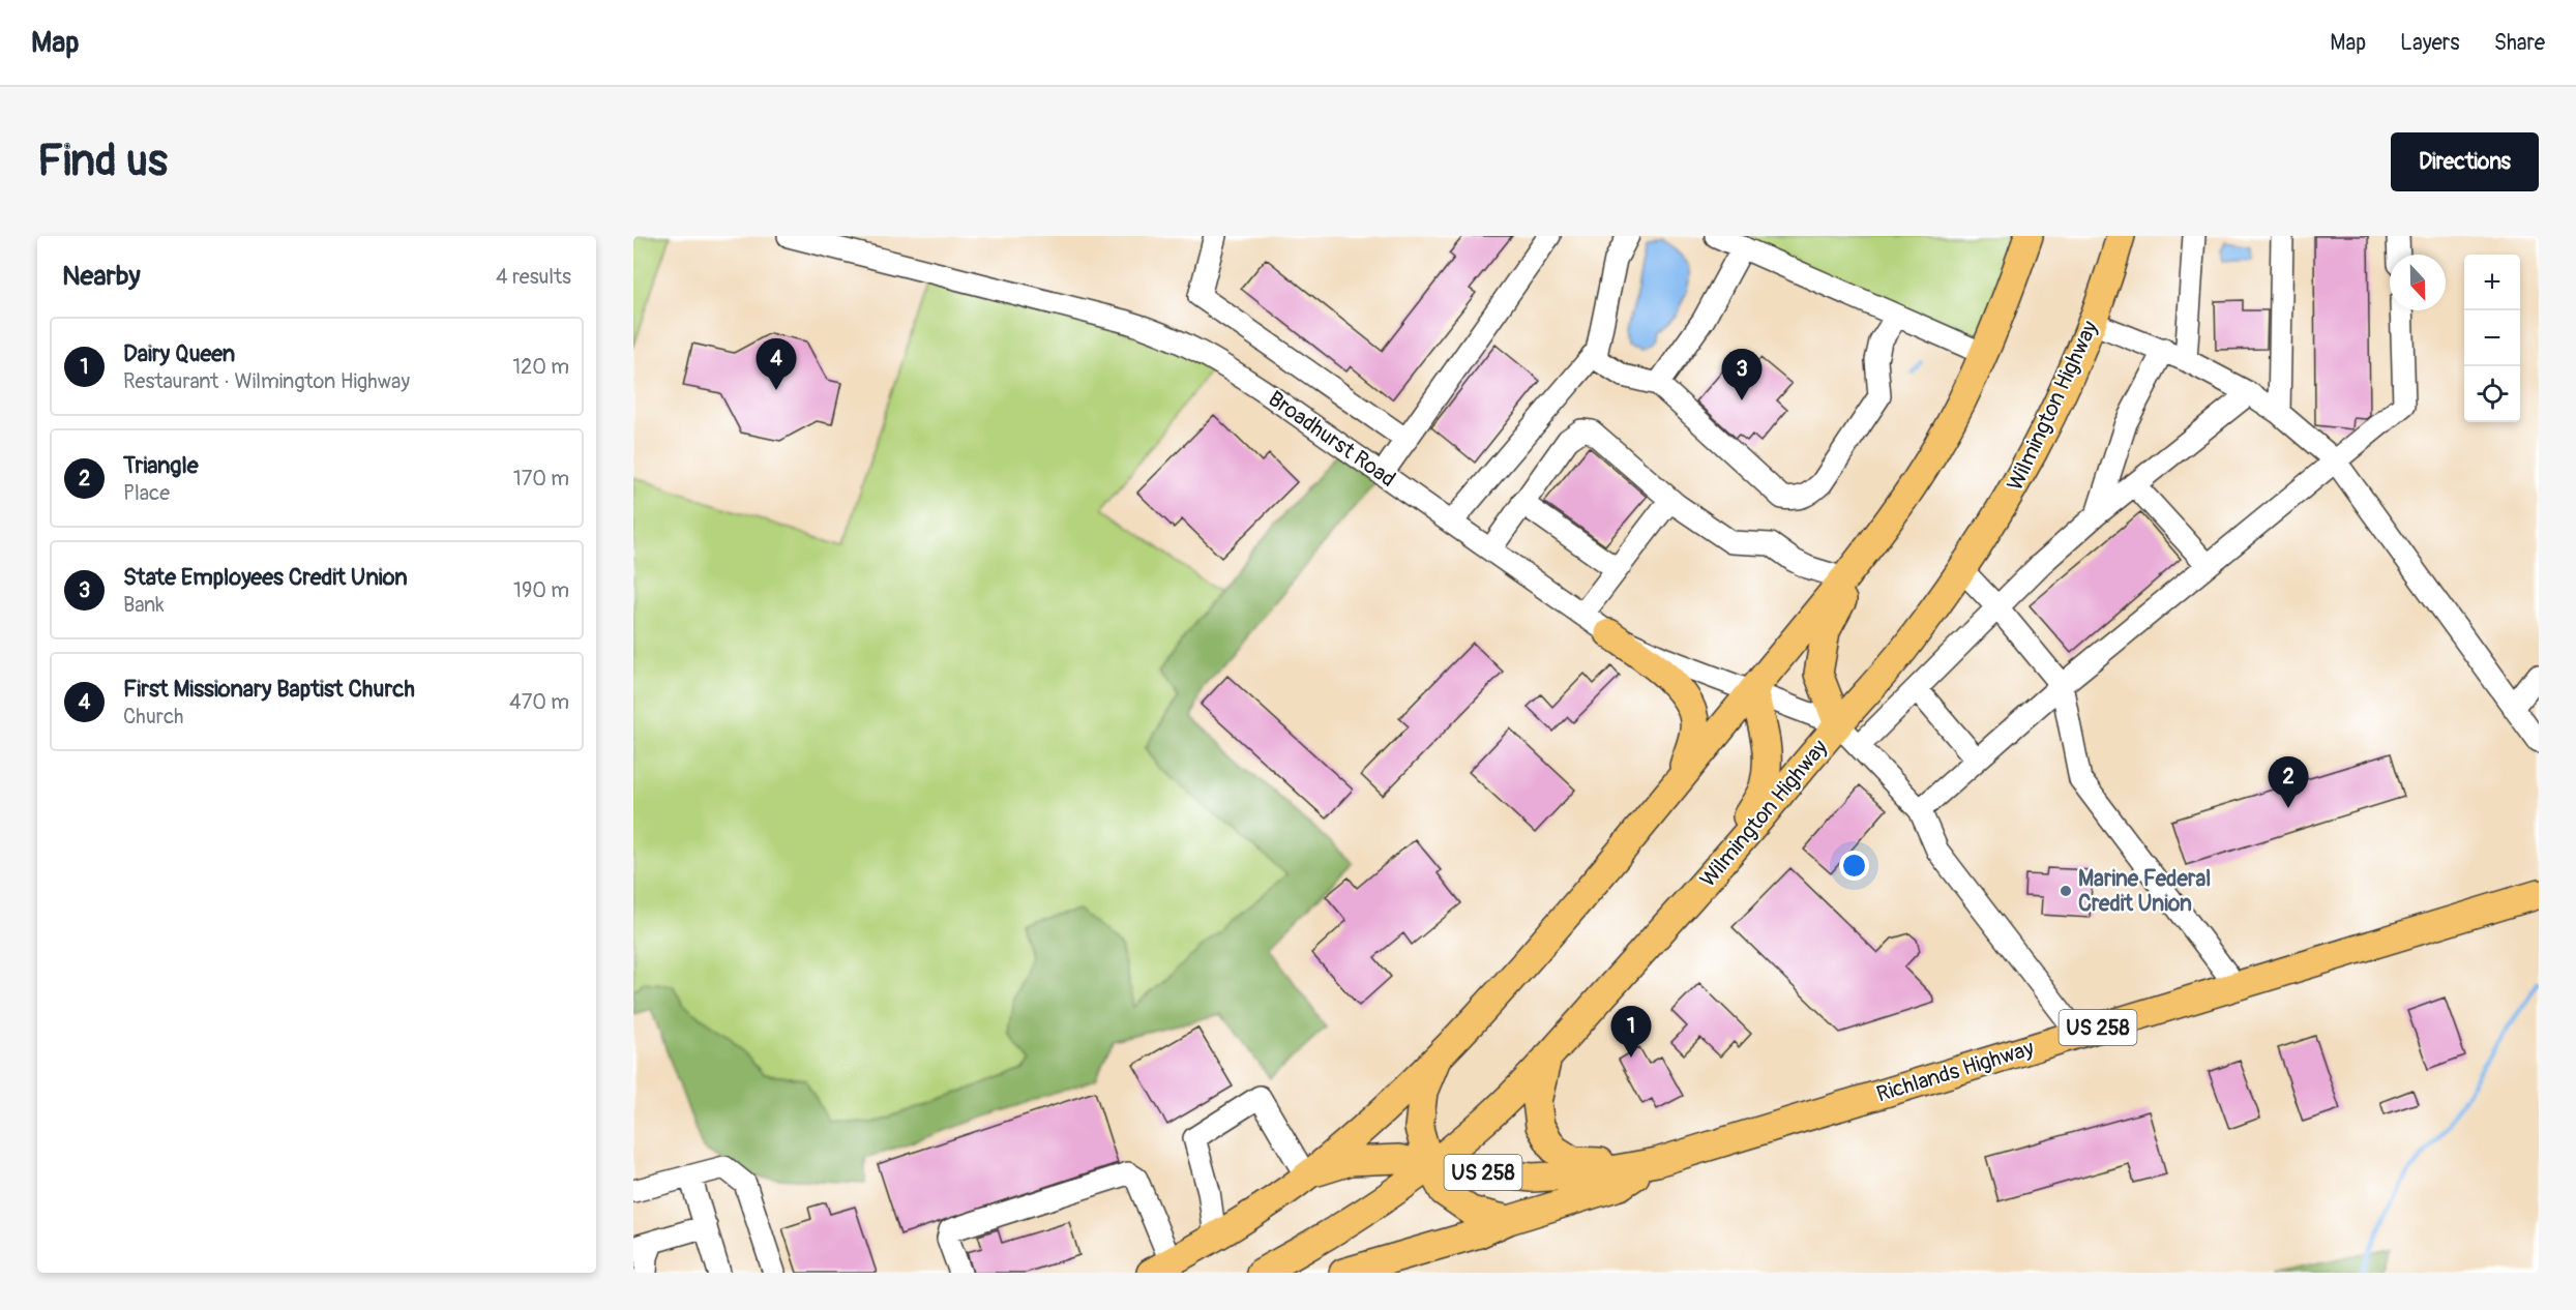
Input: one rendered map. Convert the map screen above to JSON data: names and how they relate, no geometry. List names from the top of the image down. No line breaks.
{"streets":{"main road":["Wilmington Highway","US 258","Richlands Highway"],"street":["Broadhurst Road"]},"crossings":[["Wilmington Highway","Broadhurst Road"],["Wilmington Highway","Richlands Highway"]],"places":["Marine Federal Credit Union"],"north":"bottom","page":{"header":"Map","nav":["Map","Layers","Share"],"buttons":"Directions","title":"Find us","heading":["Nearby","4 results"],"map_buttons":["+","−"],"list":[{"mark":"1","name":"Dairy Queen","note":"Restaurant · Wilmington Highway","value":"120 m"},{"mark":"2","name":"Triangle","note":"Place","value":"170 m"},{"mark":"3","name":"State Employees Credit Union","note":"Bank","value":"190 m"},{"mark":"4","name":"First Missionary Baptist Church","note":"Church","value":"470 m"}],"pins":["4","3","2","1"]}}
